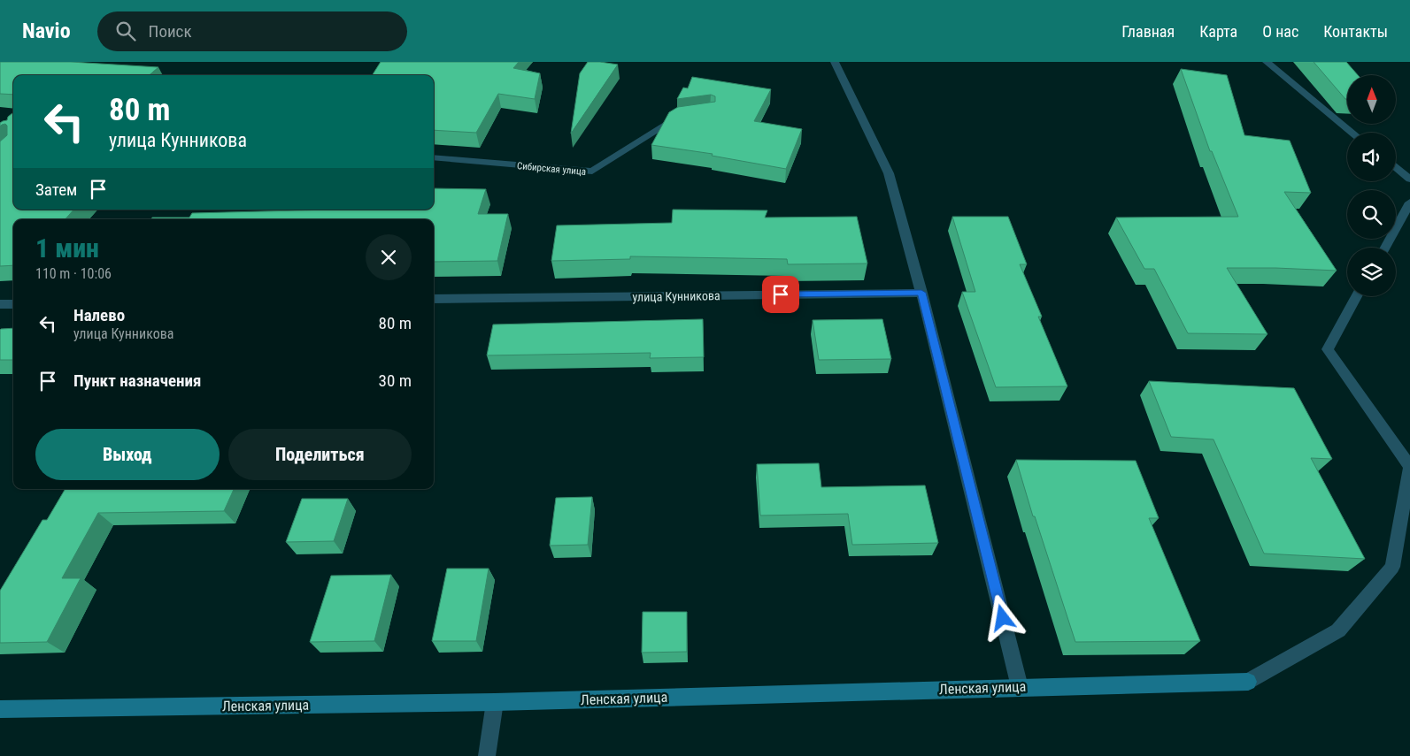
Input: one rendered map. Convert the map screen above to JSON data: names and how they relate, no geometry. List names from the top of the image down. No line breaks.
{"streets":{"street":["Сибирская улица","улица Кунникова","Ленская улица"]},"north":"top","page":{"header":"Navio","search":"Поиск","nav":["Главная","Карта","О нас","Контакты"],"turn":["80 m","улица Кунникова"],"then":"Затем","heading":["1 мин","110 m · 10:06"],"list":[{"name":"Налево","note":"улица Кунникова","value":"80 m"},{"name":"Пункт назначения","value":"30 m"}],"buttons":["Выход","Поделиться"]}}
